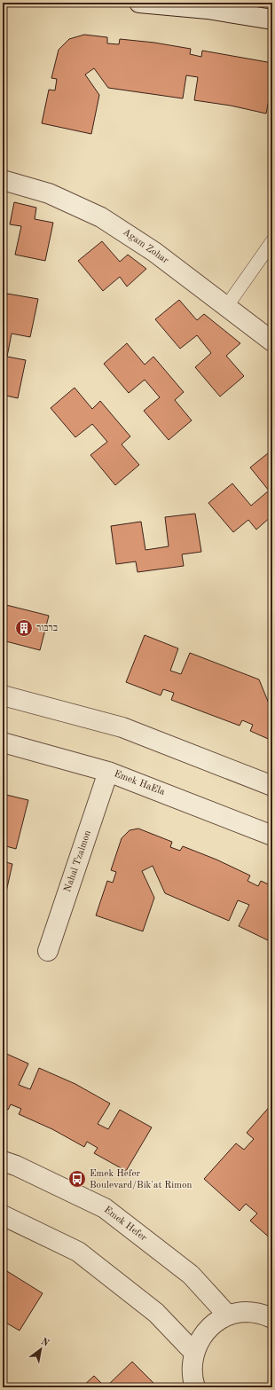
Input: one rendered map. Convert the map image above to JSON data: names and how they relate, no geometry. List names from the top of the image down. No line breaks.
{"streets":{"street":["Agam Zohar","Emek HaEla","Nahal Tzalmon","Emek Hefer"]},"crossings":[["Emek HaEla","Nahal Tzalmon"]],"places":{"building":["ברבור"],"bus stop":["Emek Hefer Boulevard/Bik'at Rimon"]},"north":"top right"}
